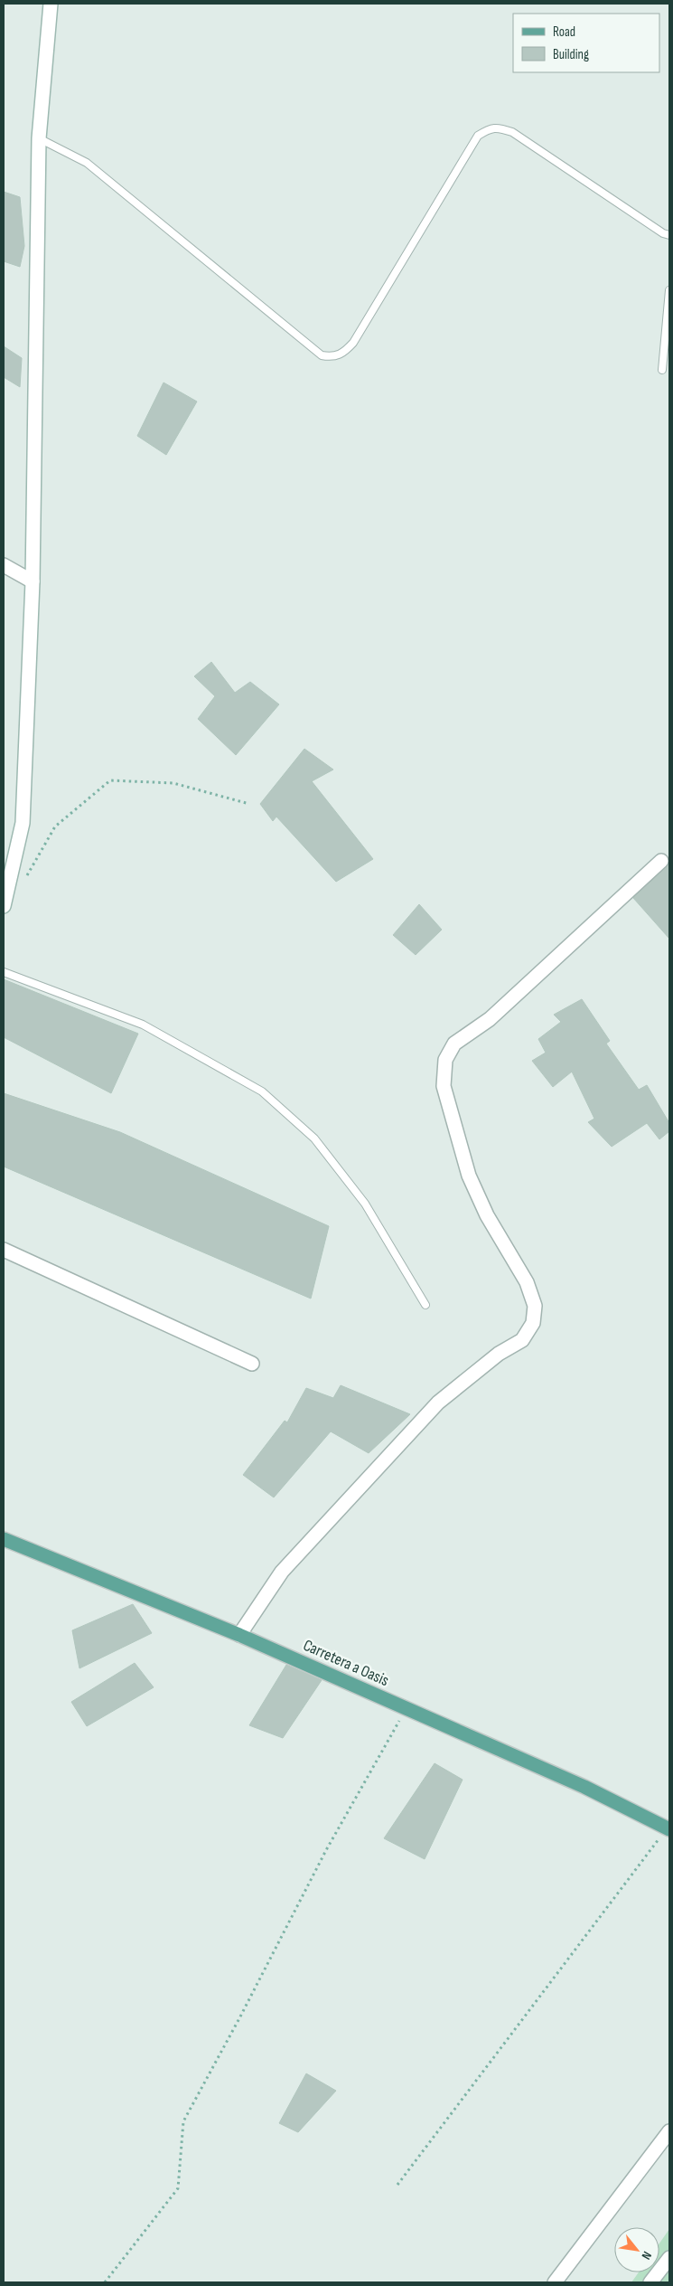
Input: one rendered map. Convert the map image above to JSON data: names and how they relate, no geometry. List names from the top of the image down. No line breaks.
{"streets":{"main road":["Carretera a Oasis"]},"legend":["Road","Building"],"north":"bottom right"}
